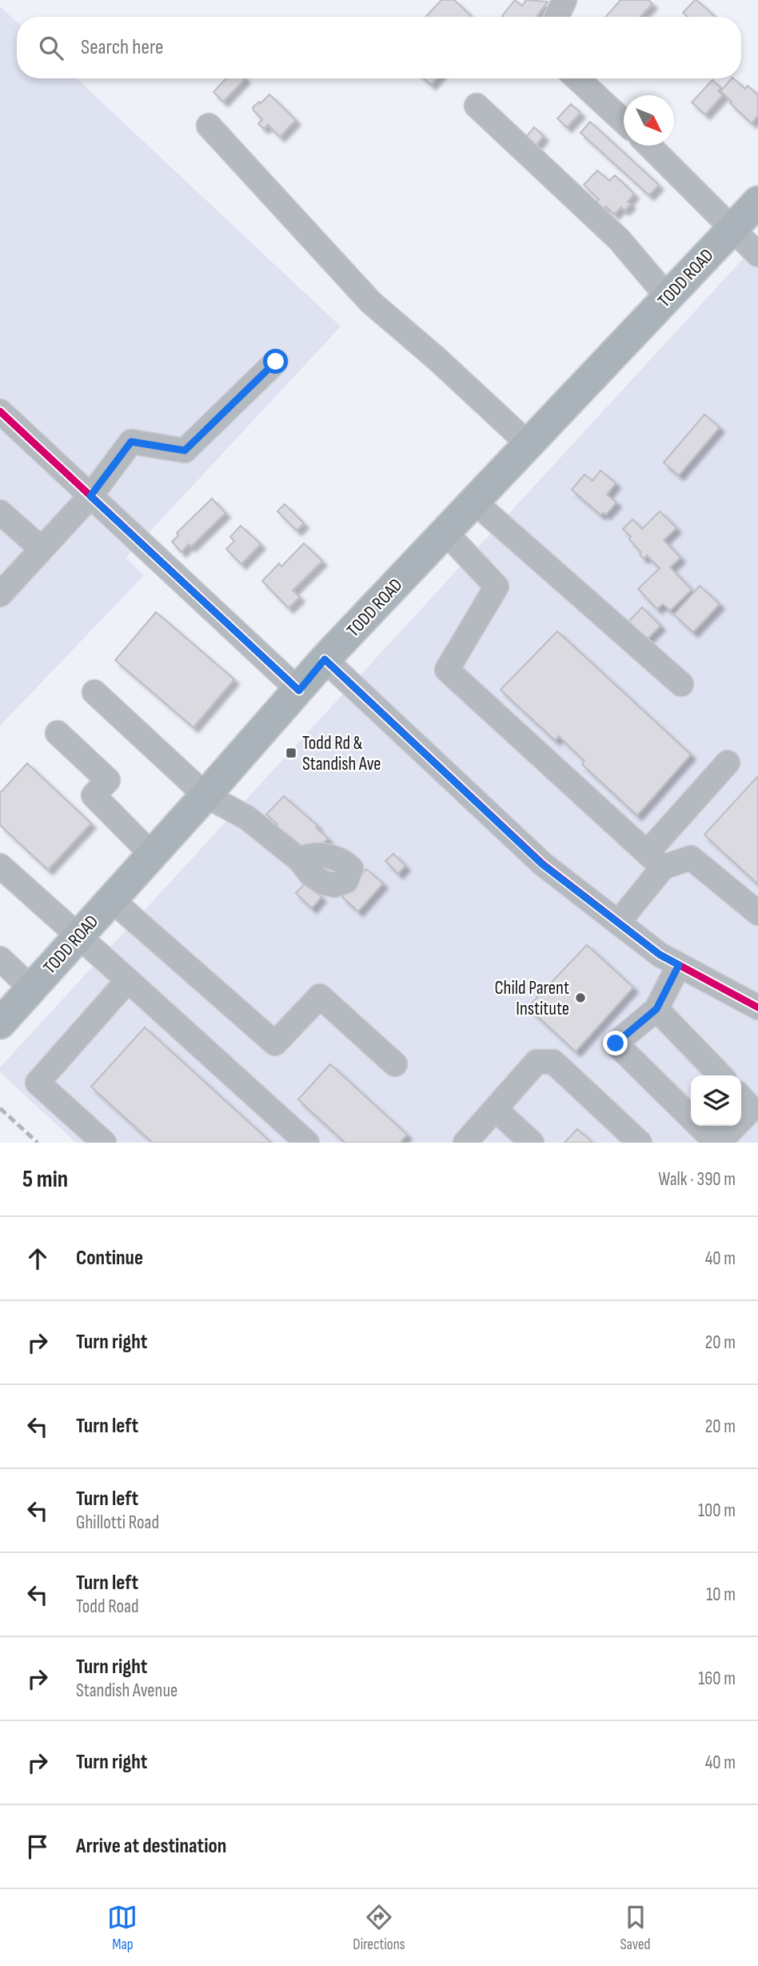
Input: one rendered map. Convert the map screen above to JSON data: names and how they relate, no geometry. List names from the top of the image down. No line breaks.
{"streets":{"main road":["TODD ROAD"]},"places":{"transit":["Todd Rd & Standish Ave"],"other":["Child Parent Institute"]},"north":"bottom right","page":{"search":"Search here","heading":["5 min","Walk · 390 m"],"list":[["Continue","40 m"],["Turn right","20 m"],["Turn left","20 m"],["Turn left","Ghillotti Road","100 m"],["Turn left","Todd Road","10 m"],["Turn right","Standish Avenue","160 m"],["Turn right","40 m"],"Arrive at destination"],"nav":["Map","Directions","Saved"]}}
